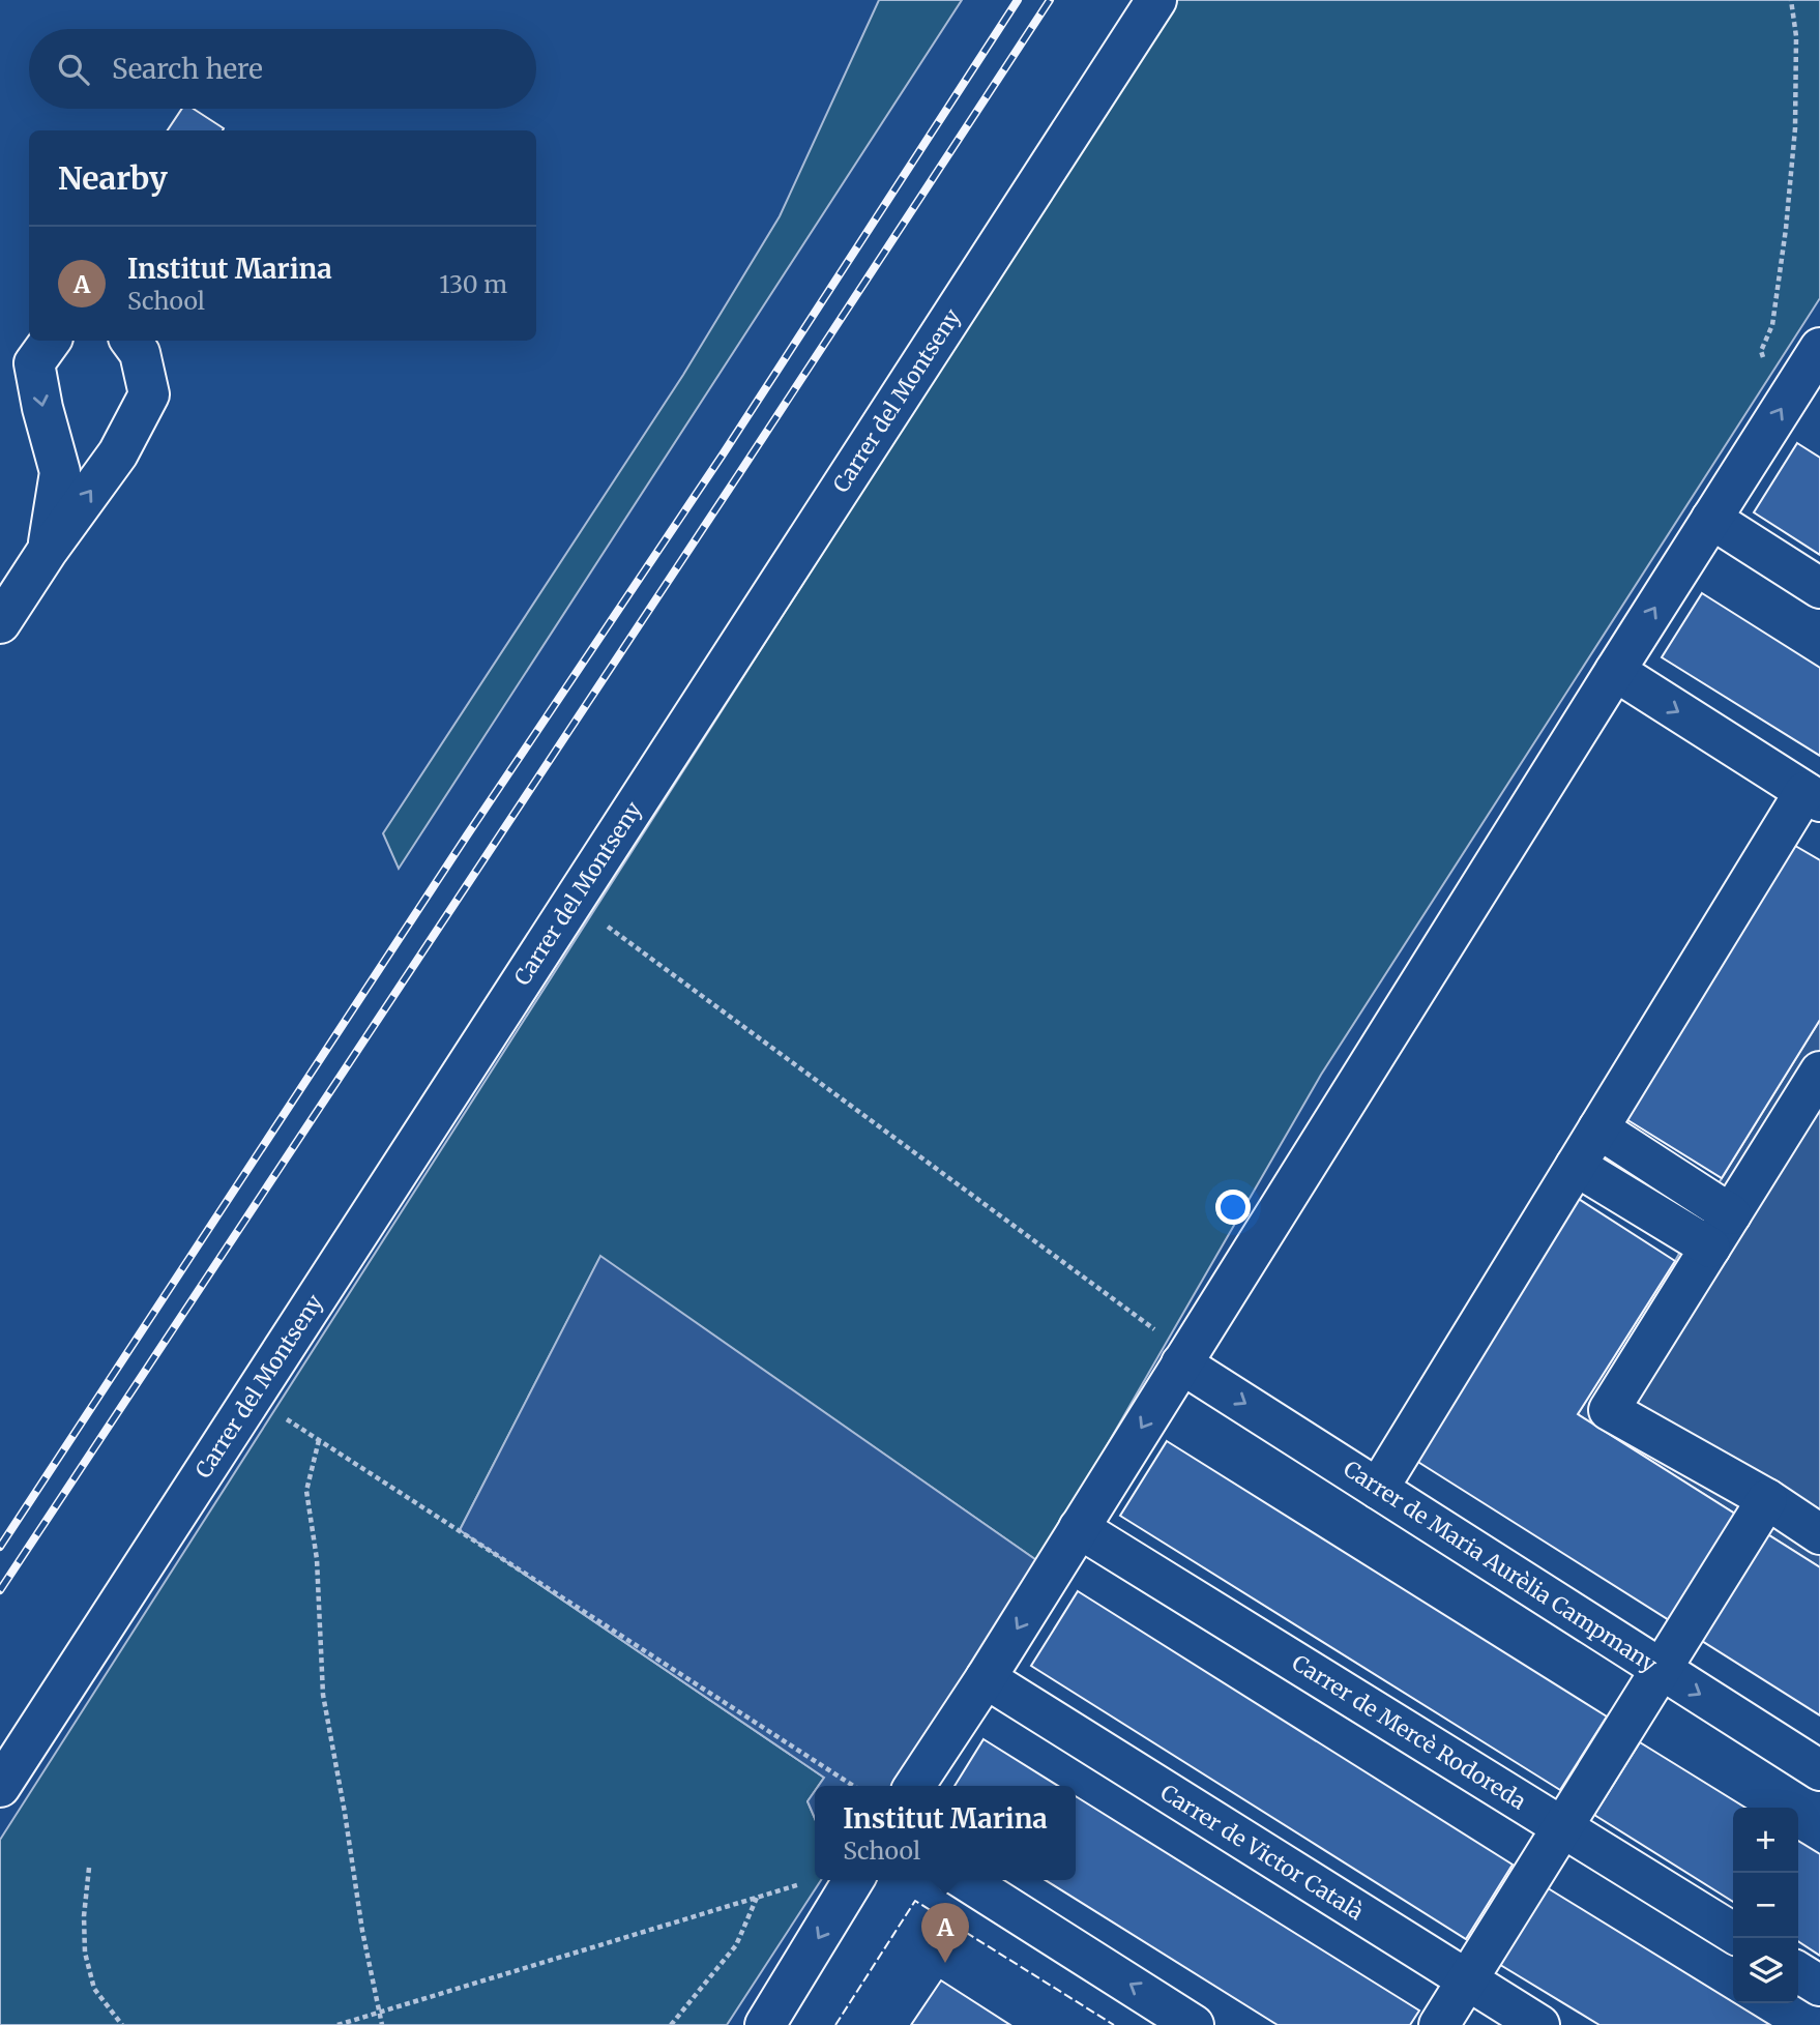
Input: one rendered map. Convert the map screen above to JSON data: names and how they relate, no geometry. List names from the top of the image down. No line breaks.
{"streets":{"street":["Carrer del Montseny","Carrer de Maria Aurèlia Campmany","Carrer de Mercè Rodoreda","Carrer de Victor Català"]},"one_way":["Carrer de Maria Aurèlia Campmany"],"page":{"search":"Search here","heading":"Nearby","list":[{"mark":"A","name":"Institut Marina","note":"School","value":"130 m"}],"popup":["Institut Marina","School"],"map_buttons":["+","−"],"pins":"A"}}
